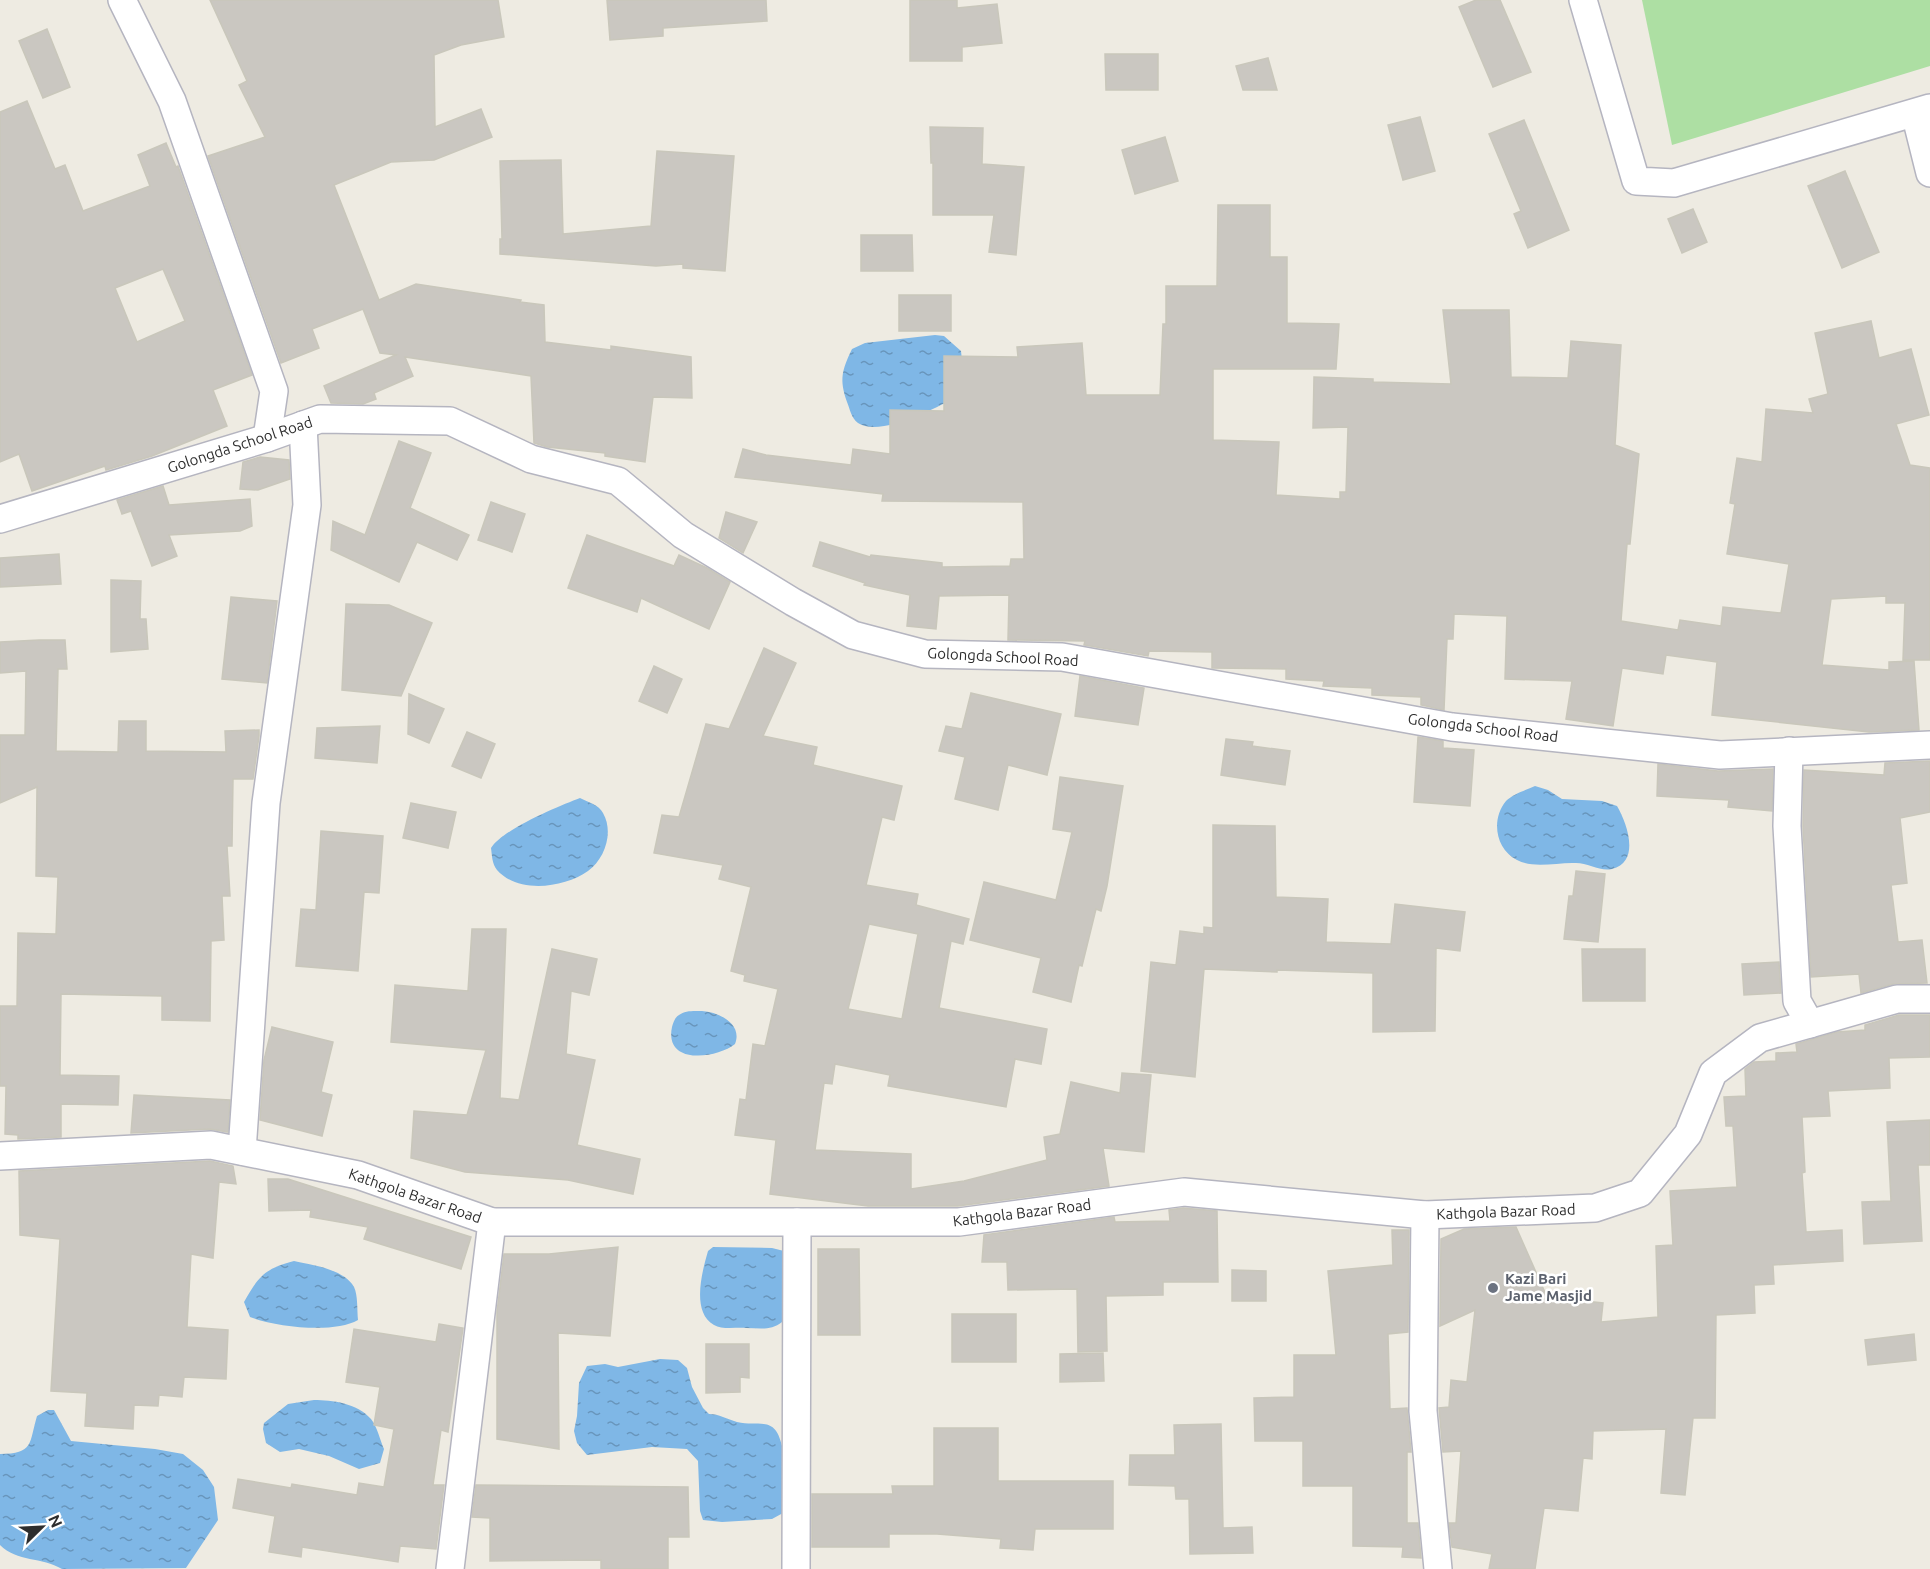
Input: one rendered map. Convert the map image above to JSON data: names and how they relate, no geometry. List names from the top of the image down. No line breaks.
{"streets":{"street":["Golongda School Road","Kathgola Bazar Road"]},"places":["Kazi Bari Jame Masjid"],"north":"top right"}
